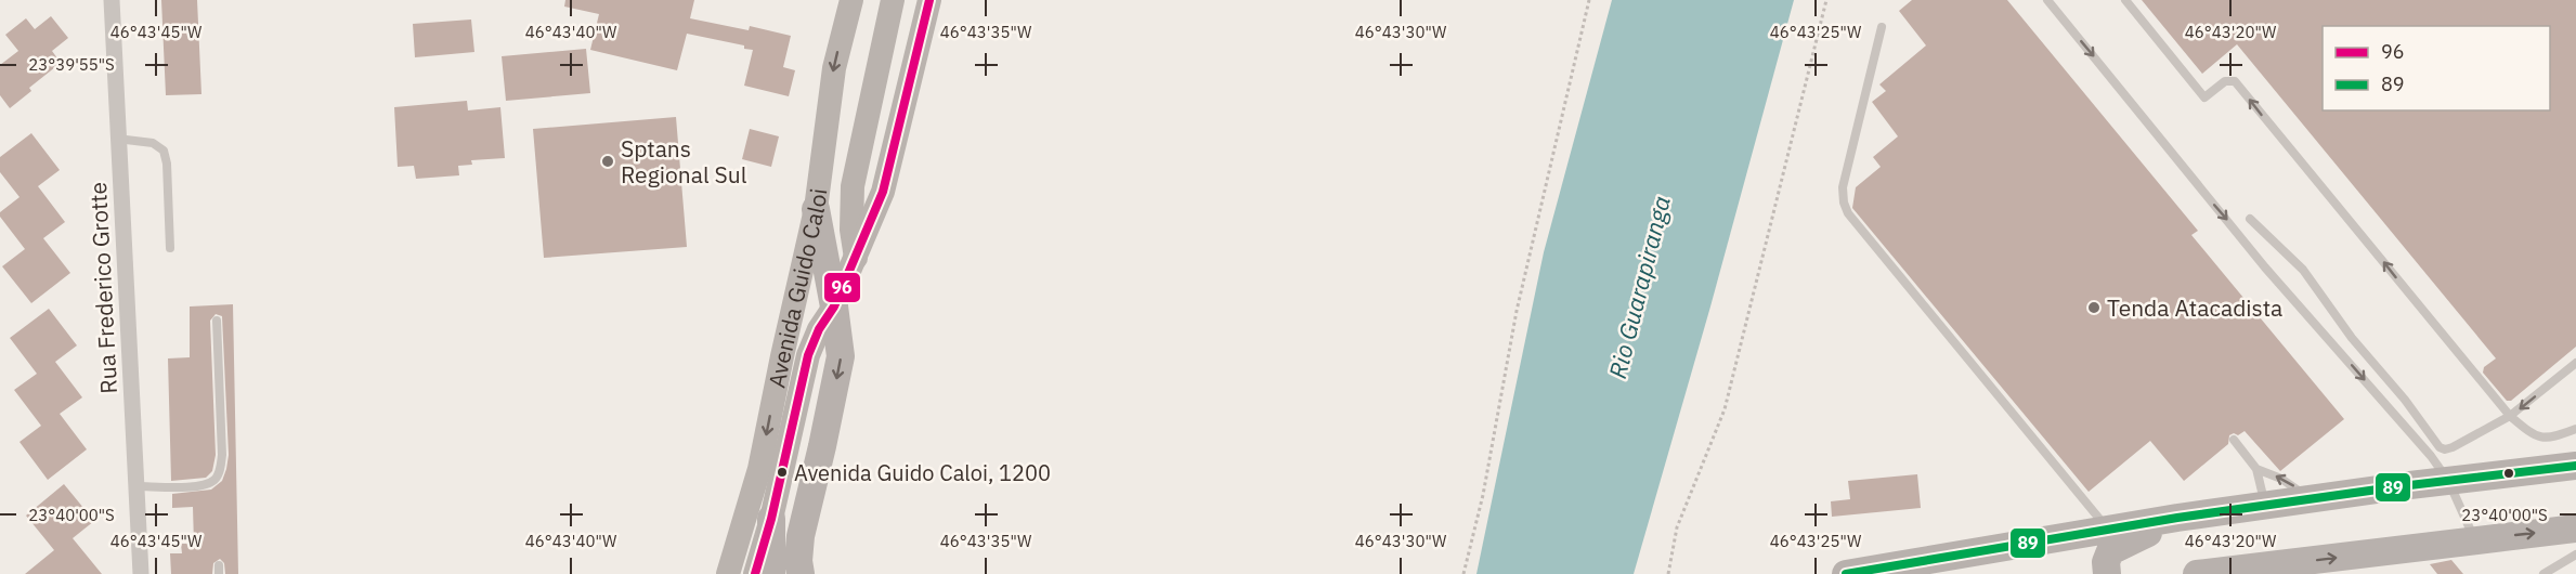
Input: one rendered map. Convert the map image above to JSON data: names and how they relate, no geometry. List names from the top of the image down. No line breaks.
{"streets":{"main road":["Avenida Guido Caloi"],"street":["Rua Frederico Grotte"]},"water":["Rio Guarapiranga"],"places":["Sptans Regional Sul","Tenda Atacadista","Avenida Guido Caloi, 1200"],"lines":["transit line 96","transit line 89"],"legend":["96","89"],"coordinates":["46°43'45\"W","46°43'40\"W","46°43'35\"W","46°43'30\"W","46°43'25\"W","46°43'20\"W","23°39'55\"S","23°40'00\"S"]}
